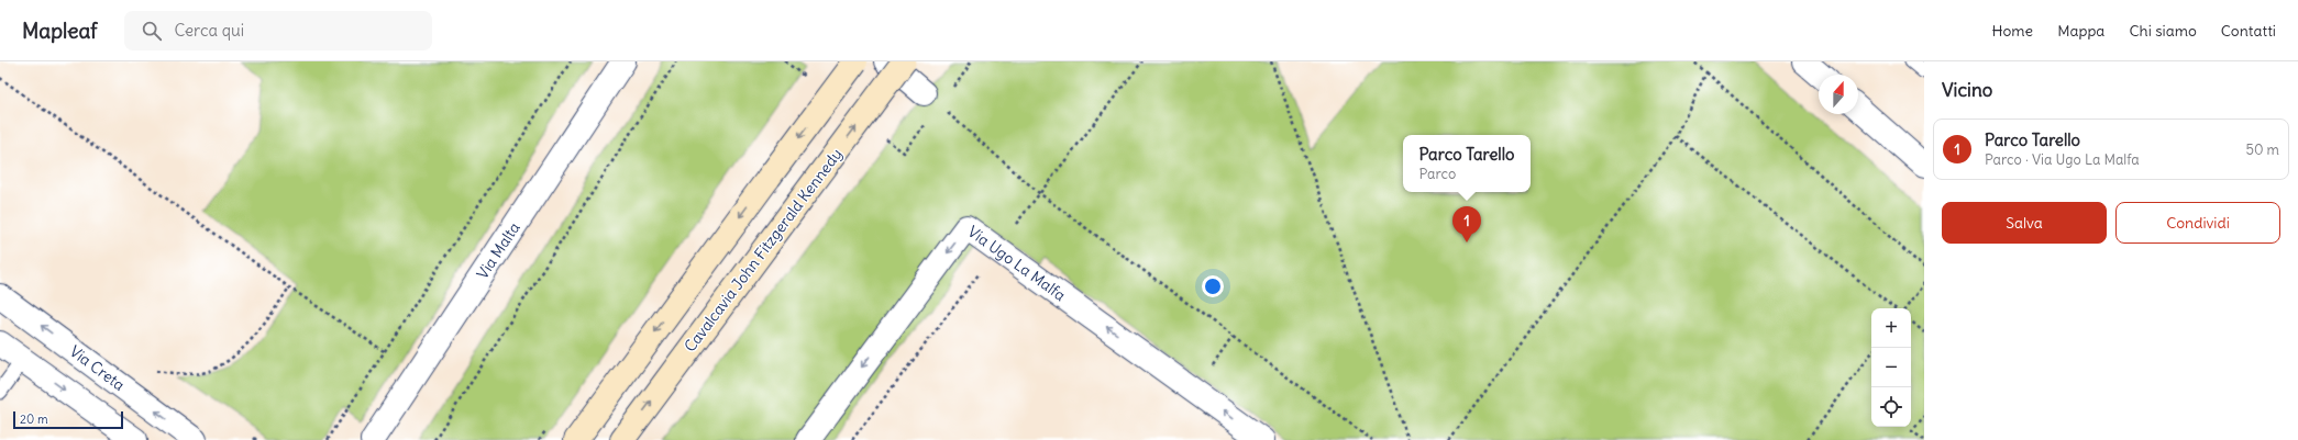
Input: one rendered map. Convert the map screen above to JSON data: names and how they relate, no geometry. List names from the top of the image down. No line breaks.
{"streets":{"street":["Via Malta","Cavalcavia John Fitzgerald Kennedy","Via Ugo La Malfa","Via Creta"]},"scale_bar":"20 m","north":"top","page":{"header":"Mapleaf","search":"Cerca qui","nav":["Home","Mappa","Chi siamo","Contatti"],"heading":"Vicino","list":[{"mark":"1","name":"Parco Tarello","note":"Parco · Via Ugo La Malfa","value":"50 m"}],"popup":["Parco Tarello","Parco"],"buttons":["Salva","Condividi"],"pins":"1","map_buttons":["+","−"],"scale":"20 m"}}
